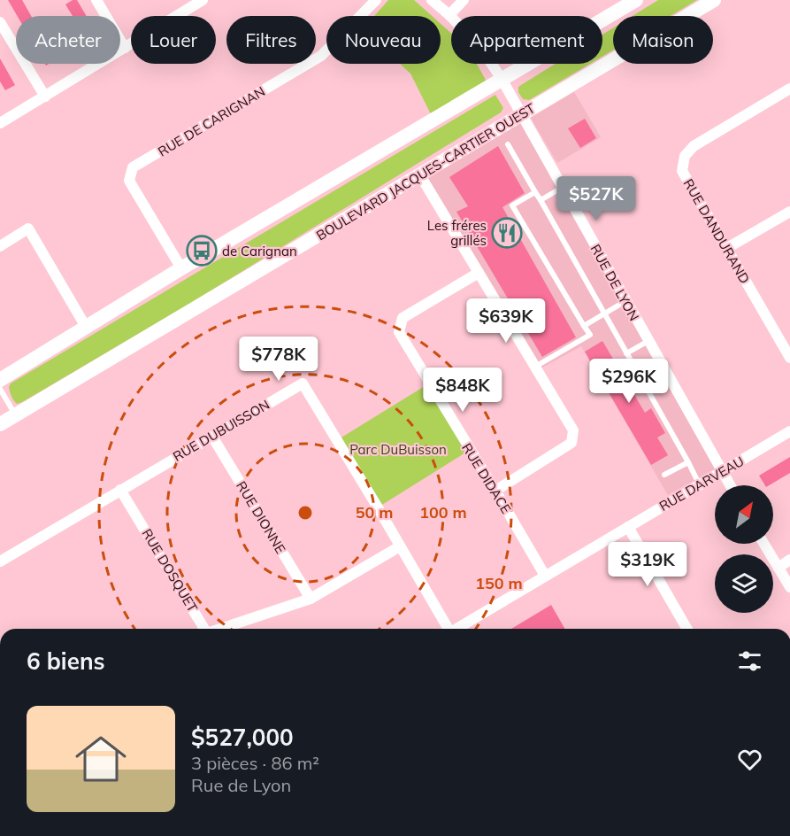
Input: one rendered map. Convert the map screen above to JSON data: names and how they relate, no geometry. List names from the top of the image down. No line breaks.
{"streets":{"main road":["BOULEVARD JACQUES-CARTIER OUEST"],"street":["RUE DE CARIGNAN","RUE DANDURAND","RUE DE LYON","RUE DUBUISSON","RUE DIDACE","RUE DARVEAU","RUE DIONNE","RUE DOSQUET"]},"crossings":[["BOULEVARD JACQUES-CARTIER OUEST","RUE DE LYON"],["RUE DE LYON","RUE DARVEAU"],["RUE DUBUISSON","RUE DIONNE"],["RUE DUBUISSON","RUE DOSQUET"],["RUE DIDACE","RUE DARVEAU"],["RUE DIONNE","RUE DOSQUET"]],"parks":["Parc DuBuisson"],"places":{"restaurant":["Les fréres grillés"],"bus stop":["de Carignan"]},"north":"top right","page":{"chip":["Acheter","Louer","Filtres","Nouveau","Appartement","Maison"],"price":["$527K","$639K","$778K","$296K","$848K","$319K"],"heading":"6 biens","list":[{"name":"$527,000","note":"3 pièces · 86 m² · Rue de Lyon"}]},"rings":["50 m","100 m","150 m"]}
